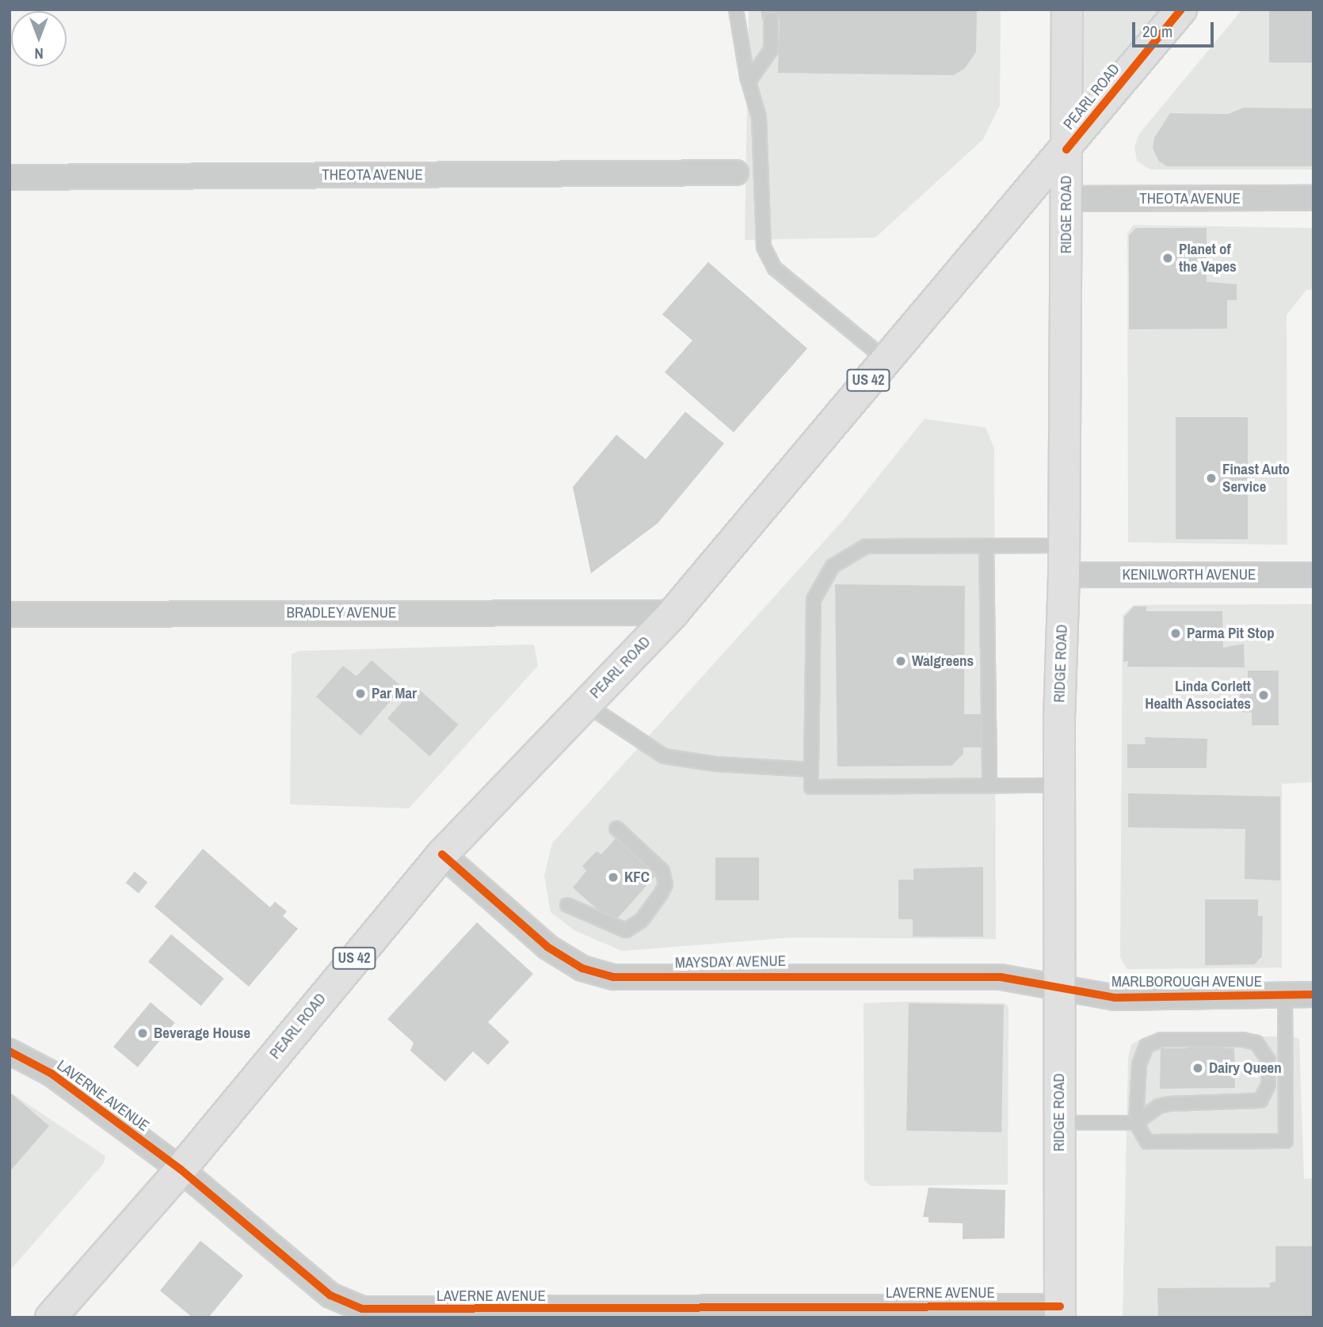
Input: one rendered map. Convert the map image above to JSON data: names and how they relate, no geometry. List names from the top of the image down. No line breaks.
{"streets":{"main road":["PEARL ROAD","RIDGE ROAD","US 42"],"street":["THEOTA AVENUE","KENILWORTH AVENUE","BRADLEY AVENUE","MAYSDAY AVENUE","MARLBOROUGH AVENUE","LAVERNE AVENUE"]},"crossings":[["PEARL ROAD","RIDGE ROAD"],["PEARL ROAD","BRADLEY AVENUE"],["PEARL ROAD","MAYSDAY AVENUE"],["PEARL ROAD","LAVERNE AVENUE"],["THEOTA AVENUE","RIDGE ROAD"],["RIDGE ROAD","KENILWORTH AVENUE"],["RIDGE ROAD","MAYSDAY AVENUE"],["RIDGE ROAD","MARLBOROUGH AVENUE"],["RIDGE ROAD","LAVERNE AVENUE"],["MAYSDAY AVENUE","MARLBOROUGH AVENUE"]],"places":["Planet of the Vapes","Finast Auto Service","Parma Pit Stop","Walgreens","Par Mar","Linda Corlett Health Associates","KFC","Beverage House","Dairy Queen"],"scale_bar":"20 m","north":"bottom"}
